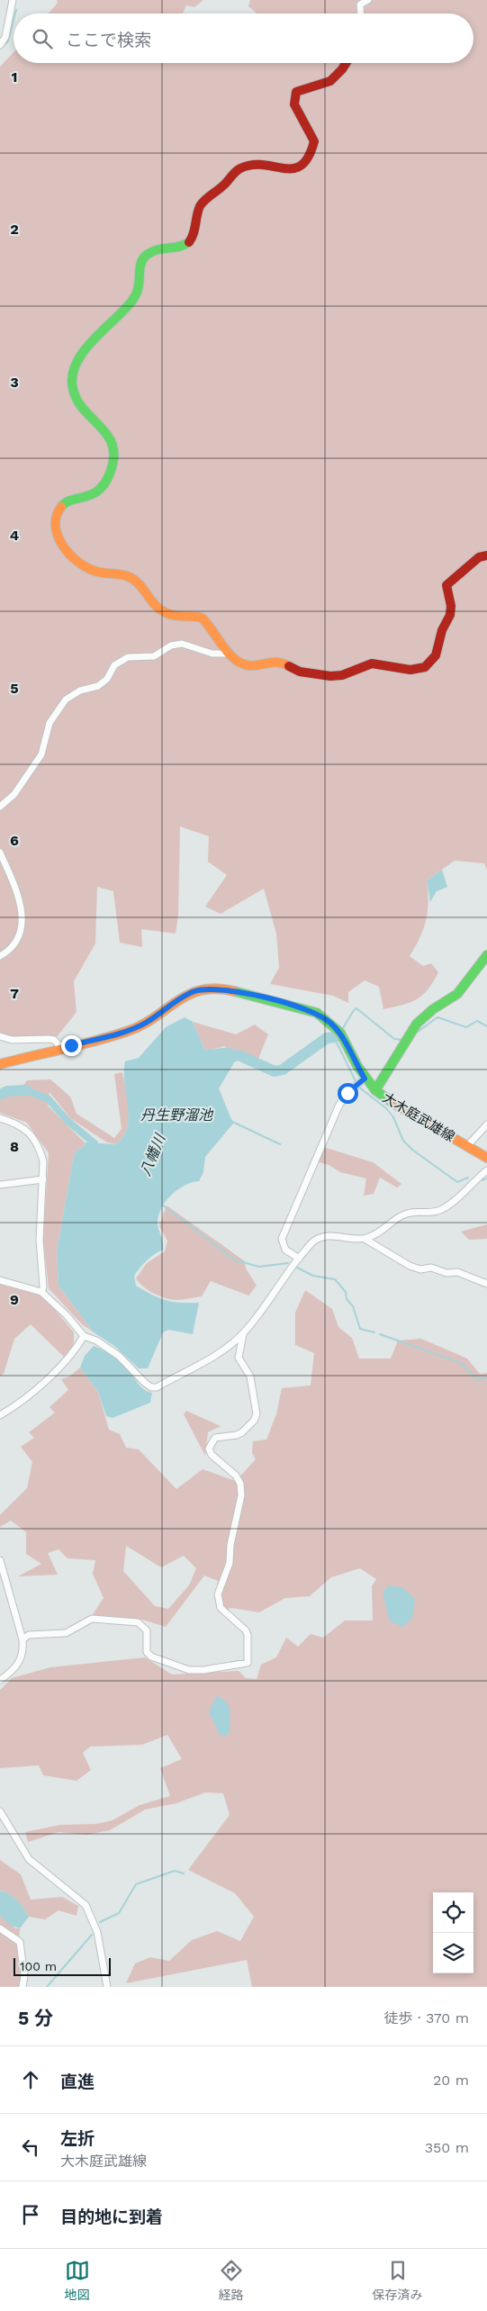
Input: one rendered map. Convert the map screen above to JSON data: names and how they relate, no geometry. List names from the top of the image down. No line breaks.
{"streets":{"street":["大木庭武雄線"]},"water":["丹生野溜池","八幡川"],"scale_bar":"100 m","page":{"search":"ここで検索","scale":"100 m","heading":["5 分","徒歩 · 370 m"],"list":[["直進","20 m"],["左折","大木庭武雄線","350 m"],"目的地に到着"],"nav":["地図","経路","保存済み"]},"grid":{"rows":["1","2","3","4","5","6","7","8","9"]}}
